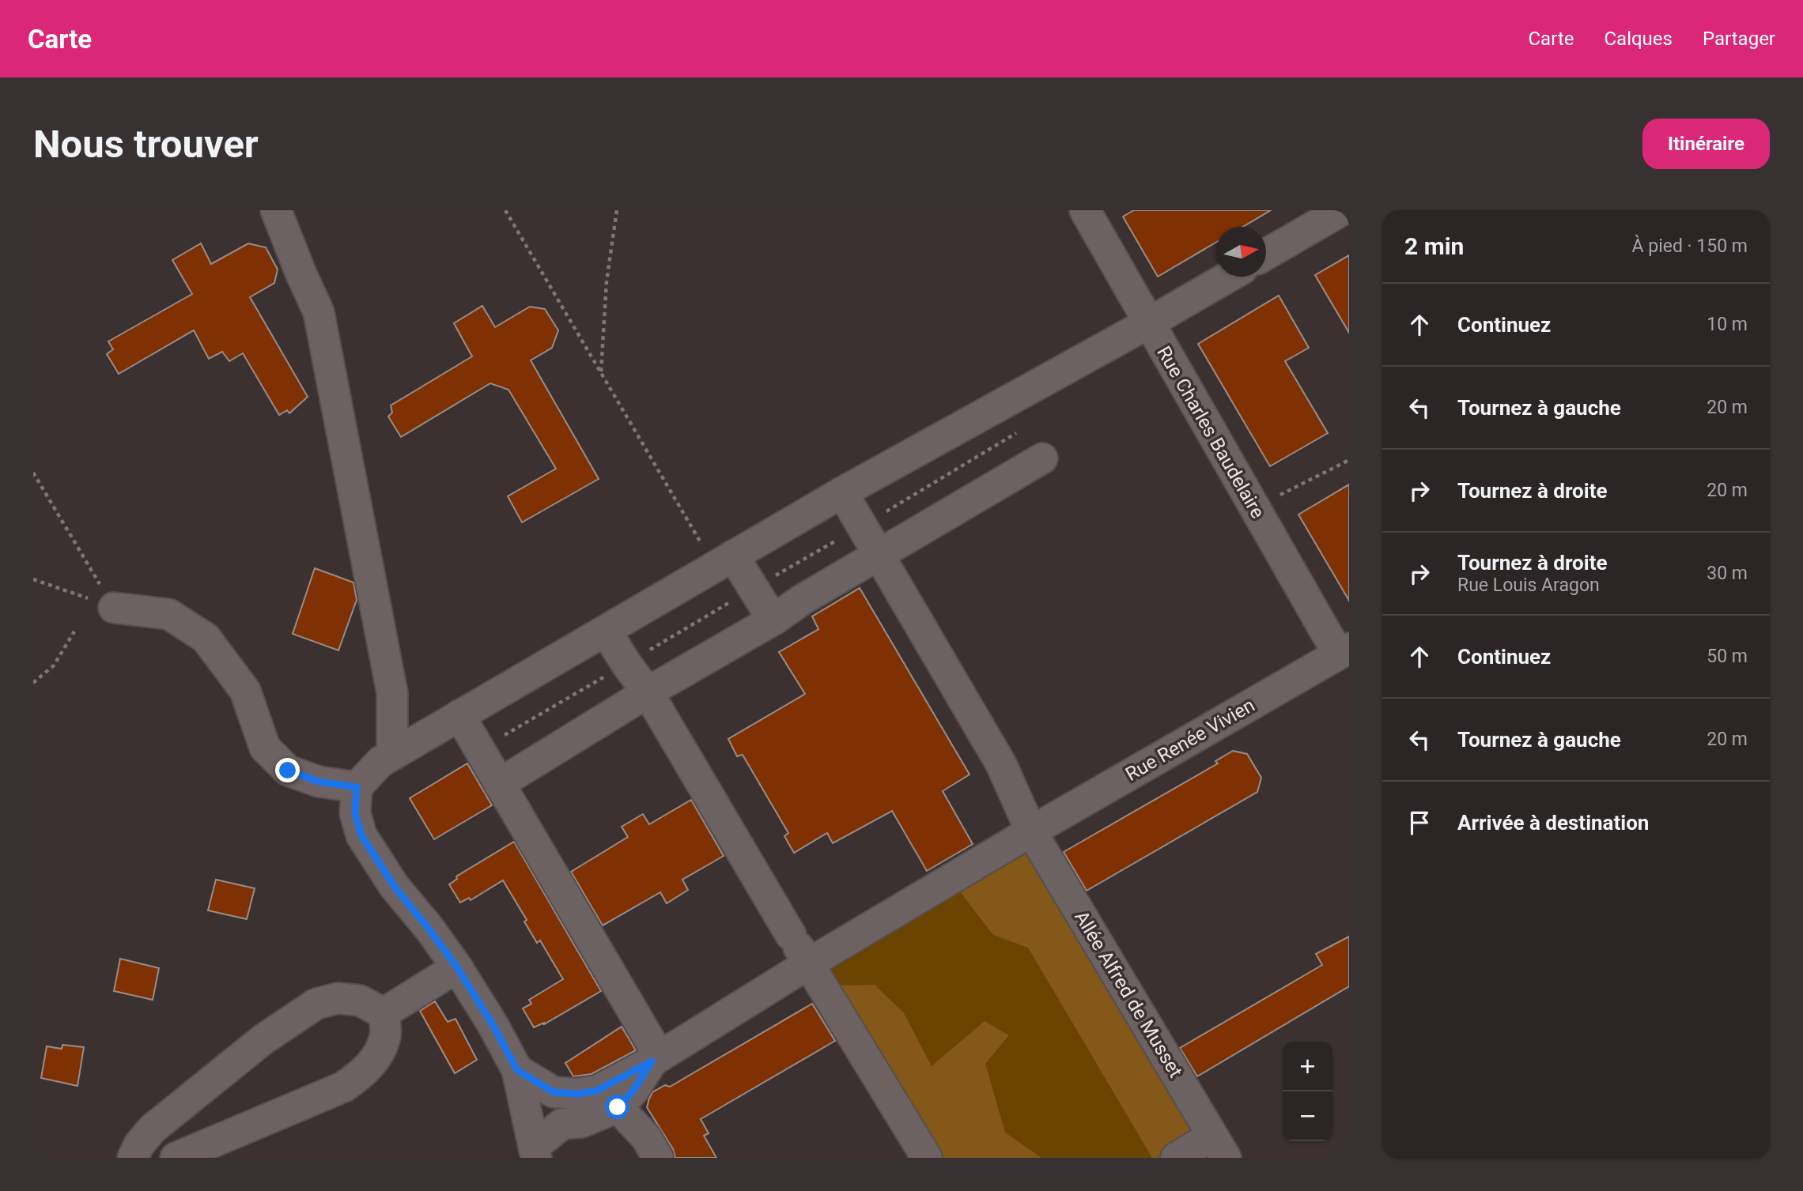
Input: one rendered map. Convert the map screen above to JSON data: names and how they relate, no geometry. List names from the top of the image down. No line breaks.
{"streets":{"street":["Rue Charles Baudelaire","Rue Renée Vivien","Allée Alfred de Musset"]},"crossings":[["Rue Charles Baudelaire","Rue Renée Vivien"],["Rue Renée Vivien","Allée Alfred de Musset"]],"north":"right","page":{"header":"Carte","nav":["Carte","Calques","Partager"],"buttons":"Itinéraire","title":"Nous trouver","heading":["2 min","À pied · 150 m"],"list":[["Continuez","10 m"],["Tournez à gauche","20 m"],["Tournez à droite","20 m"],["Tournez à droite","Rue Louis Aragon","30 m"],["Continuez","50 m"],["Tournez à gauche","20 m"],"Arrivée à destination"],"map_buttons":["+","−"]}}
